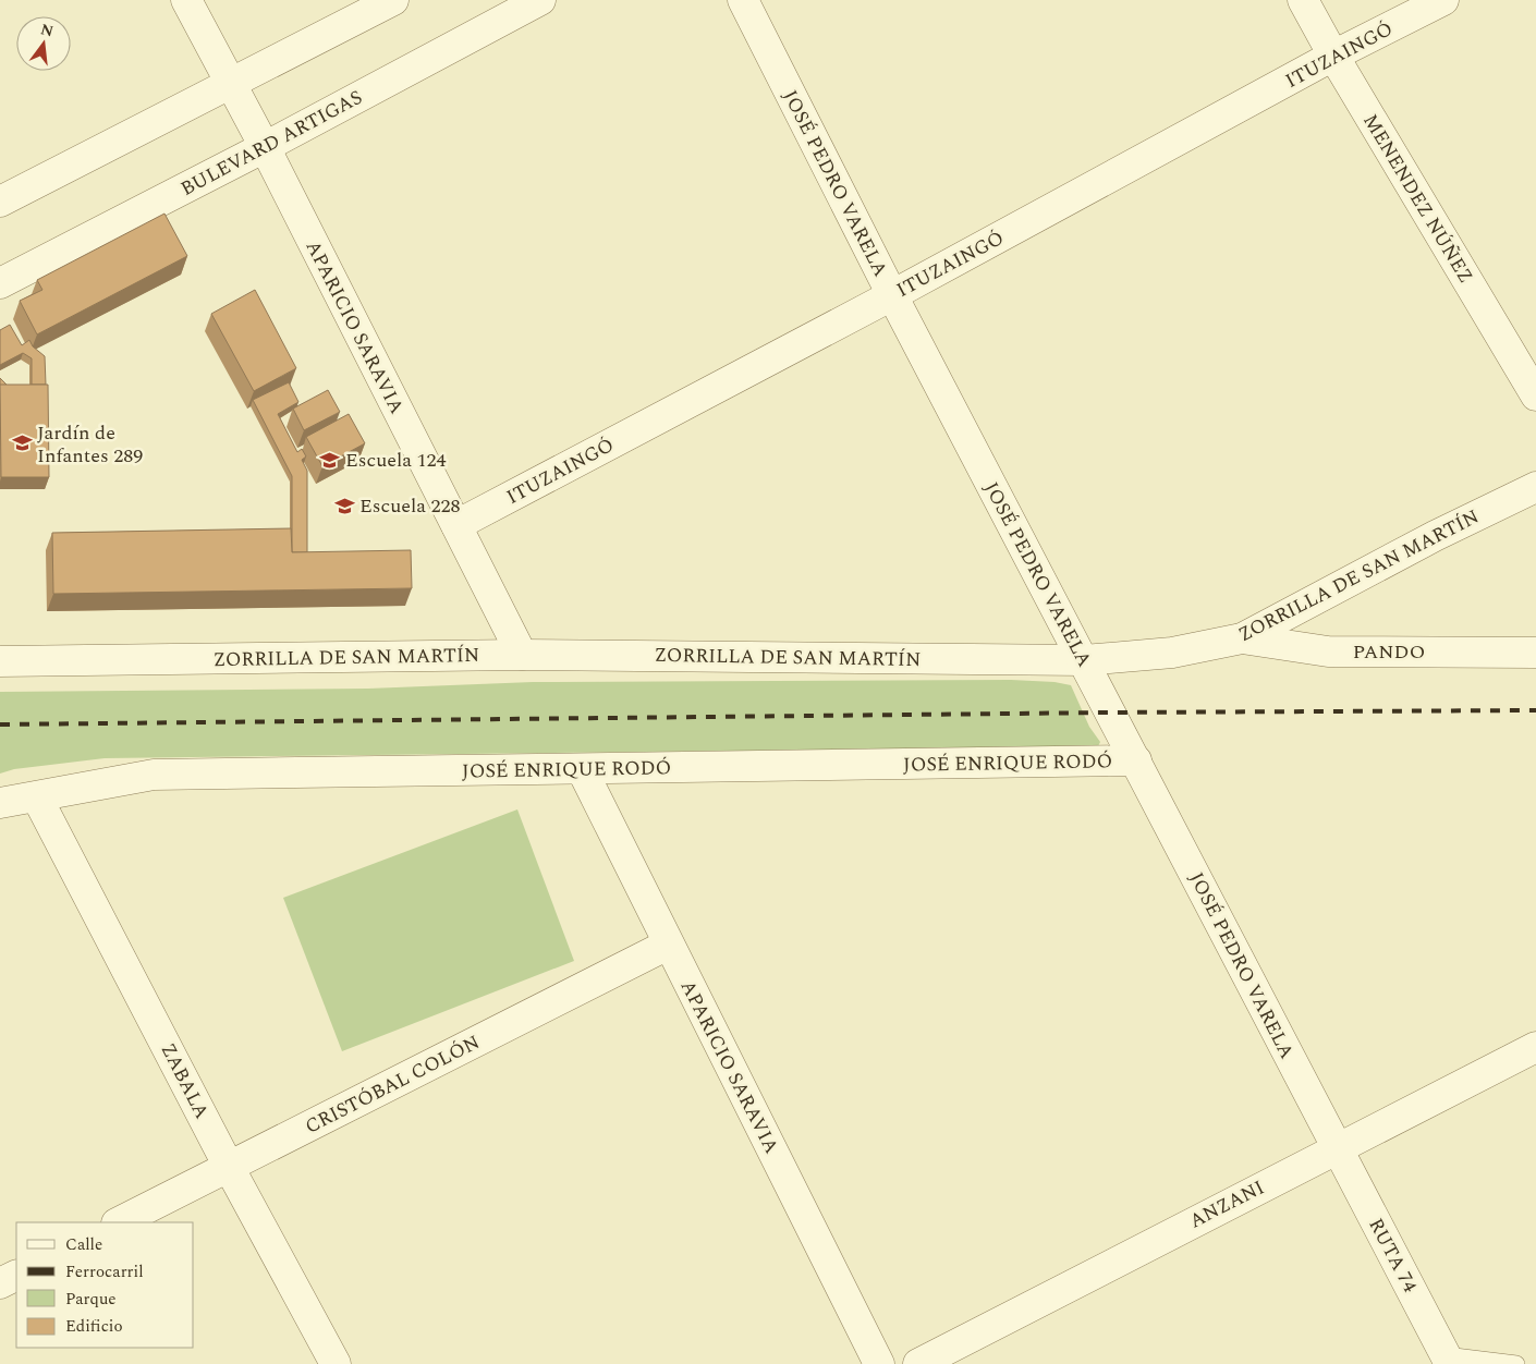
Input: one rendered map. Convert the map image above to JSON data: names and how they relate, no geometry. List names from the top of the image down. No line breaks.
{"streets":{"street":["ITUZAINGÓ","BULEVARD ARTIGAS","JOSÉ PEDRO VARELA","MENENDEZ NÚÑEZ","APARICIO SARAVIA","ZORRILLA DE SAN MARTÍN","PANDO","JOSÉ ENRIQUE RODÓ","ZABALA","CRISTÓBAL COLÓN","ANZANI","RUTA 74"]},"crossings":[["ITUZAINGÓ","JOSÉ PEDRO VARELA"],["ITUZAINGÓ","MENENDEZ NÚÑEZ"],["ITUZAINGÓ","APARICIO SARAVIA"],["BULEVARD ARTIGAS","APARICIO SARAVIA"],["JOSÉ PEDRO VARELA","ZORRILLA DE SAN MARTÍN"],["JOSÉ PEDRO VARELA","JOSÉ ENRIQUE RODÓ"],["JOSÉ PEDRO VARELA","ANZANI"],["JOSÉ PEDRO VARELA","RUTA 74"],["APARICIO SARAVIA","ZORRILLA DE SAN MARTÍN"],["APARICIO SARAVIA","JOSÉ ENRIQUE RODÓ"],["APARICIO SARAVIA","CRISTÓBAL COLÓN"],["ZORRILLA DE SAN MARTÍN","PANDO"],["JOSÉ ENRIQUE RODÓ","ZABALA"],["ZABALA","CRISTÓBAL COLÓN"],["ANZANI","RUTA 74"]],"places":{"school or university":["Jardín de Infantes 289","Escuela 124","Escuela 228"]},"legend":["Calle","Ferrocarril","Parque","Edificio"],"north":"top"}
